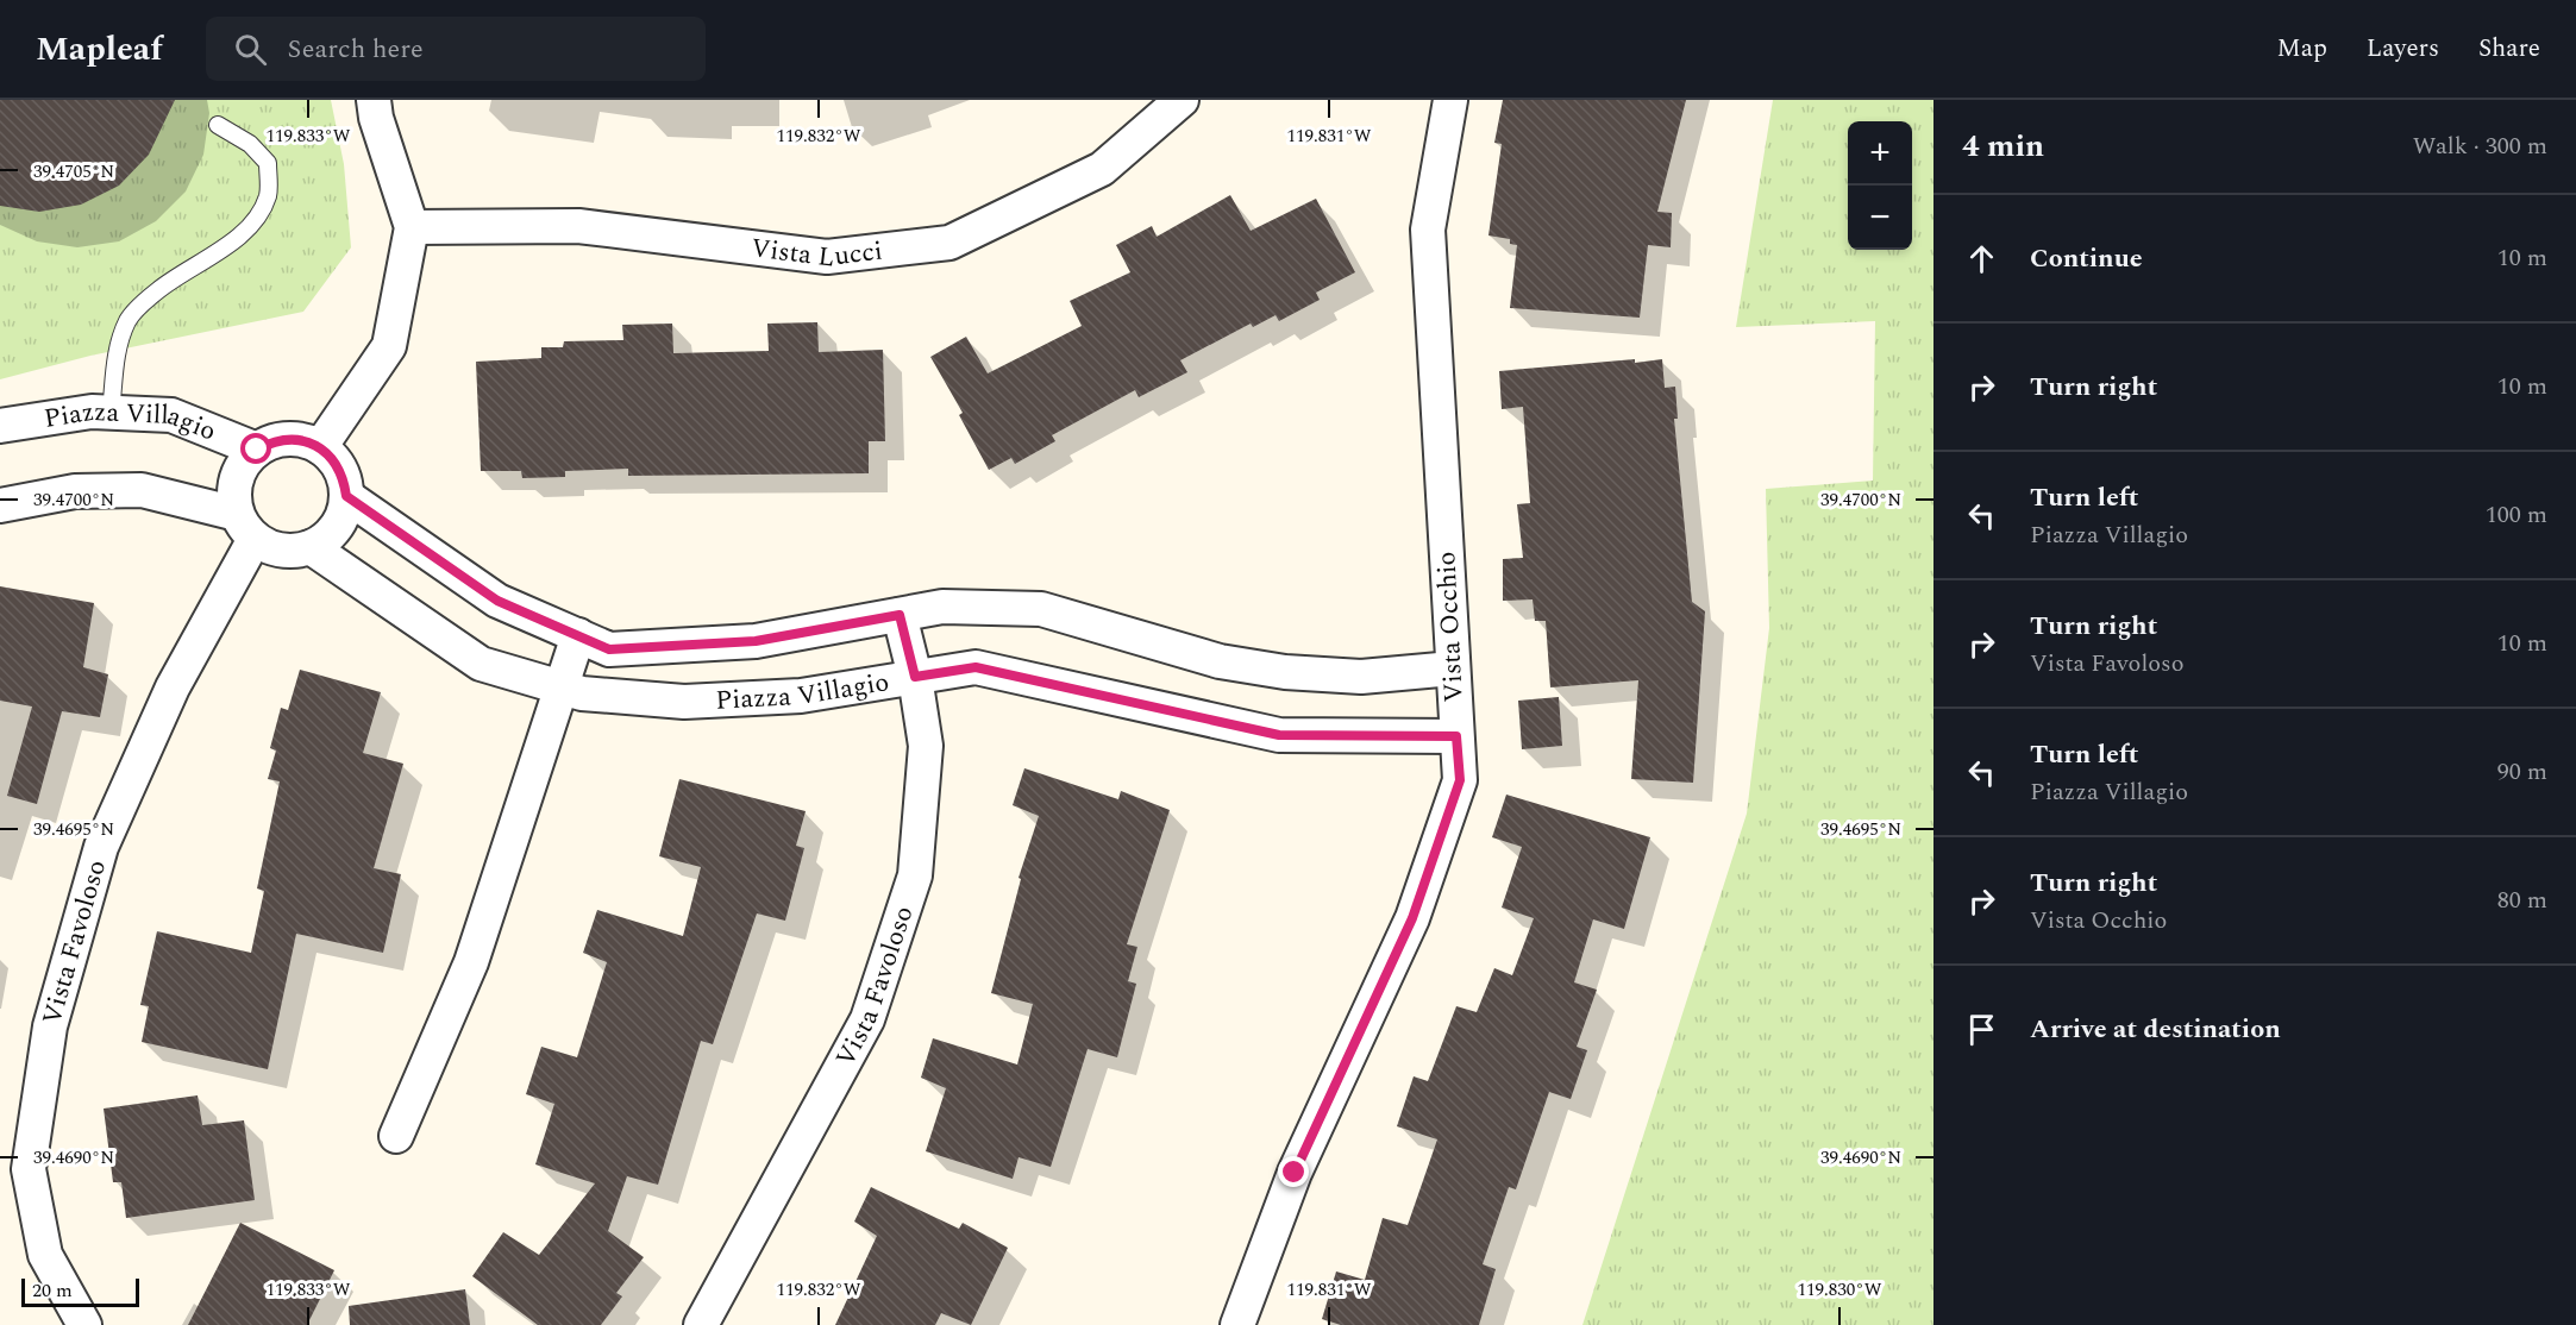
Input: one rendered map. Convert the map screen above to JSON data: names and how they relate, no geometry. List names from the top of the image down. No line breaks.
{"streets":{"street":["Vista Lucci","Piazza Villagio","Vista Occhio","Vista Favoloso"]},"crossings":[["Piazza Villagio","Vista Occhio"],["Piazza Villagio","Vista Favoloso"]],"scale_bar":"20 m","page":{"header":"Mapleaf","search":"Search here","nav":["Map","Layers","Share"],"heading":["4 min","Walk · 300 m"],"map_buttons":["+","−"],"list":[["Continue","10 m"],["Turn right","10 m"],["Turn left","Piazza Villagio","100 m"],["Turn right","Vista Favoloso","10 m"],["Turn left","Piazza Villagio","90 m"],["Turn right","Vista Occhio","80 m"],"Arrive at destination"],"scale":"20 m"},"coordinates":["119.833°W","119.832°W","119.831°W","39.4705°N","39.4700°N","39.4695°N","39.4690°N","119.830°W"]}
